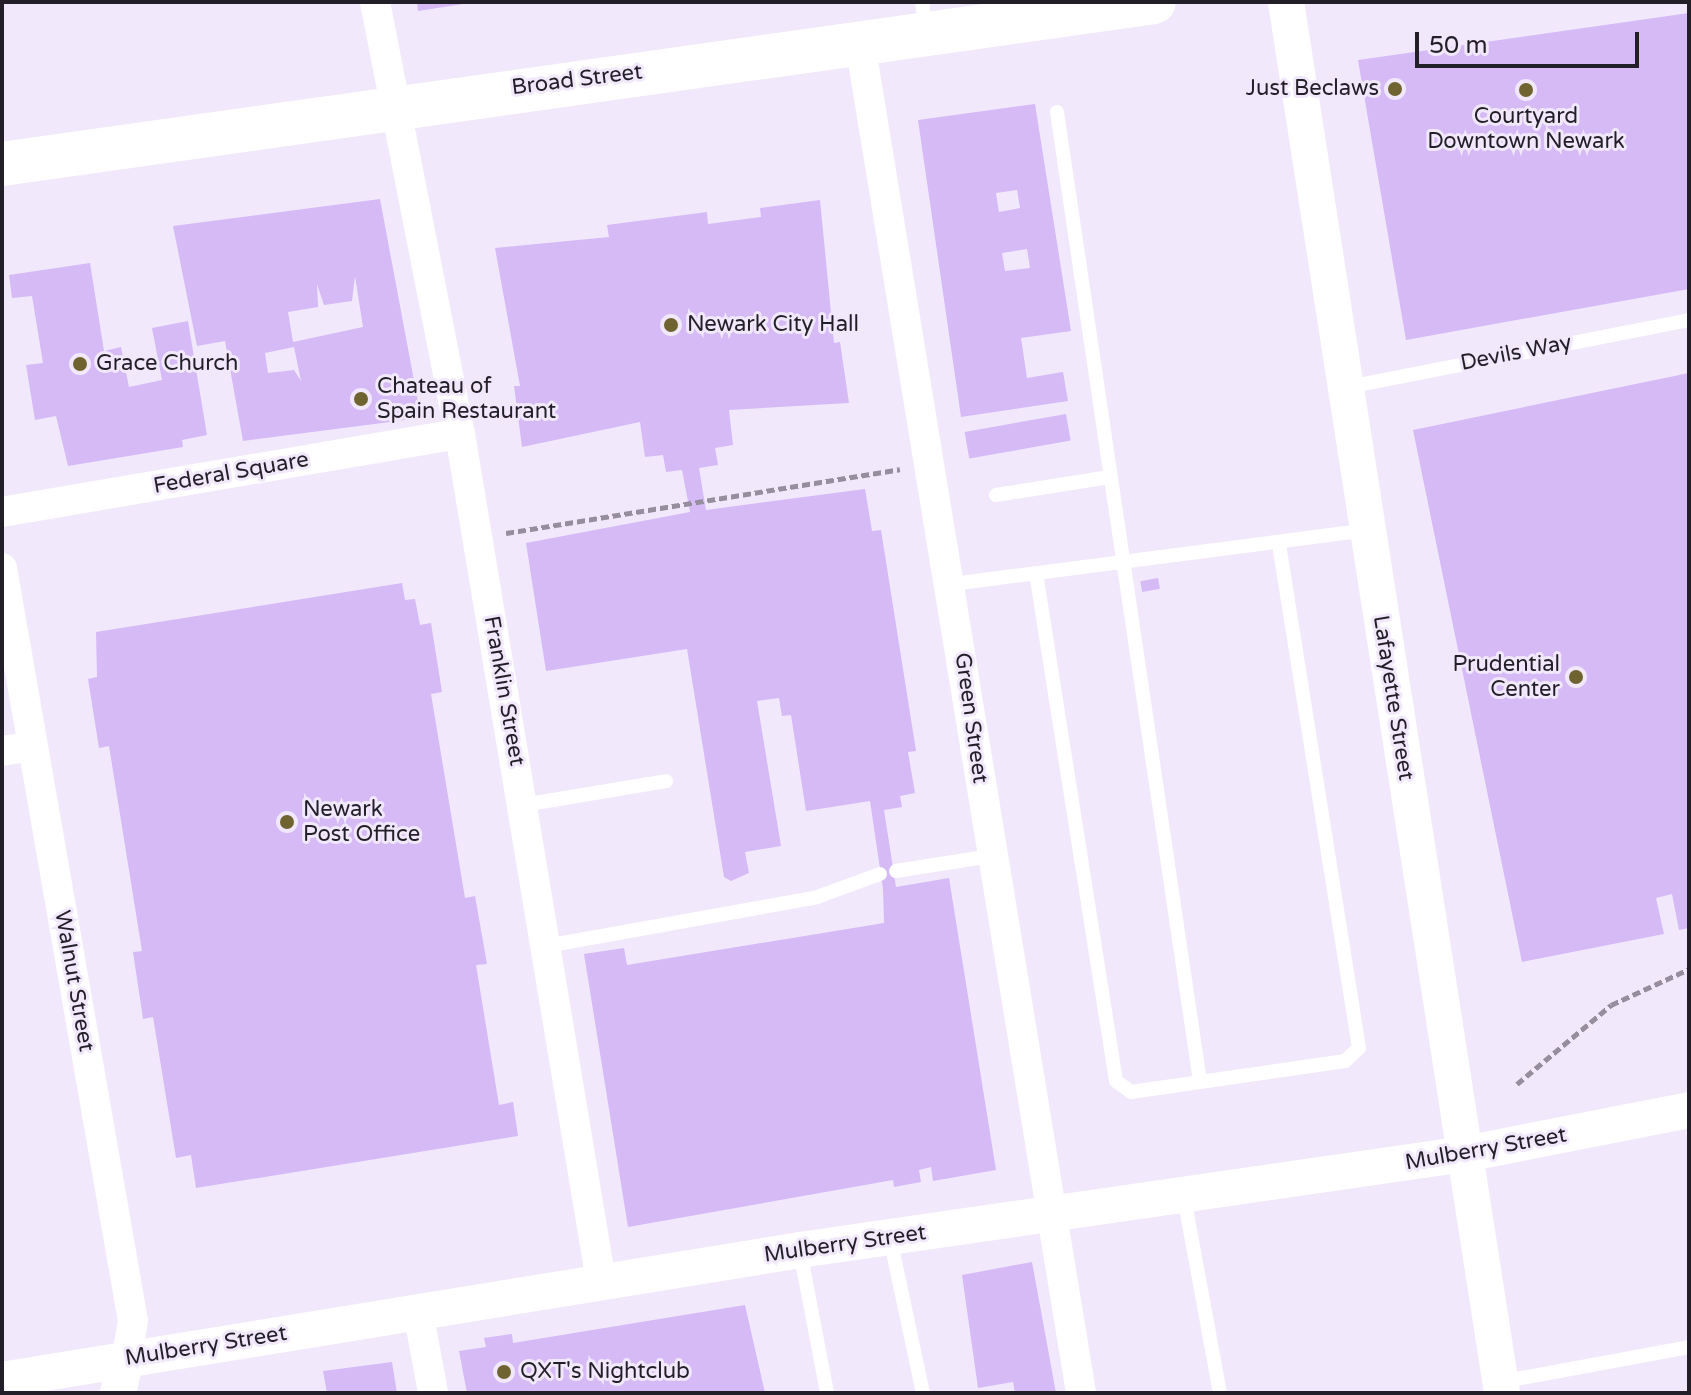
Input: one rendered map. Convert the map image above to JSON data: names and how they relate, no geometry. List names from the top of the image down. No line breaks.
{"streets":{"main road":["Broad Street"],"street":["Federal Square","Franklin Street","Lafayette Street","Green Street","Walnut Street","Mulberry Street"],"lane":["Devils Way"]},"crossings":[["Broad Street","Franklin Street"],["Broad Street","Green Street"],["Devils Way","Lafayette Street"],["Federal Square","Franklin Street"],["Franklin Street","Mulberry Street"],["Lafayette Street","Mulberry Street"],["Green Street","Mulberry Street"],["Walnut Street","Mulberry Street"]],"places":["Just Beclaws","Courtyard Downtown Newark","Newark City Hall","Grace Church","Chateau of Spain Restaurant","Prudential Center","Newark Post Office","QXT's Nightclub"],"scale_bar":"50 m"}
